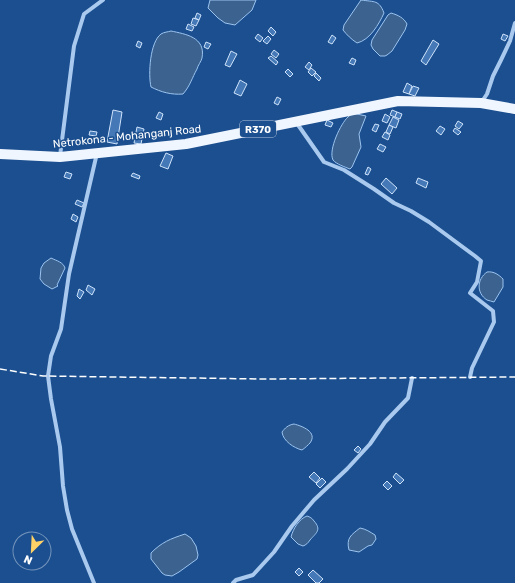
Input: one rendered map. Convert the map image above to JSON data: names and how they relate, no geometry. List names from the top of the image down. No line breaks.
{"streets":{"main road":["R370","Netrokona - Mohanganj Road"]},"north":"bottom left"}
